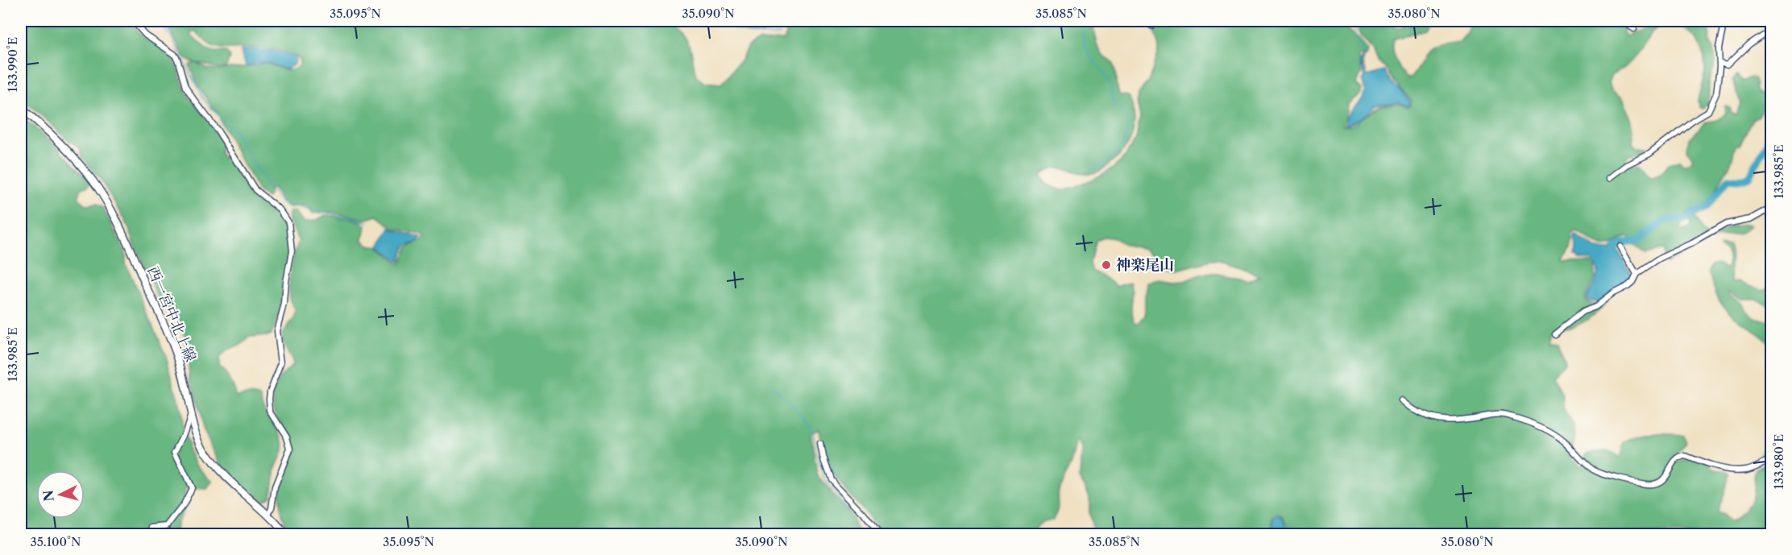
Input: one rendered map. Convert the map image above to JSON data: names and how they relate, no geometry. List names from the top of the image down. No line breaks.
{"streets":{"main road":["西一宮中北上線"]},"places":["神楽尾山"],"north":"left","coordinates":["35.095°N","35.090°N","35.085°N","35.080°N","133.990°E","133.985°E","133.980°E","35.100°N"]}
